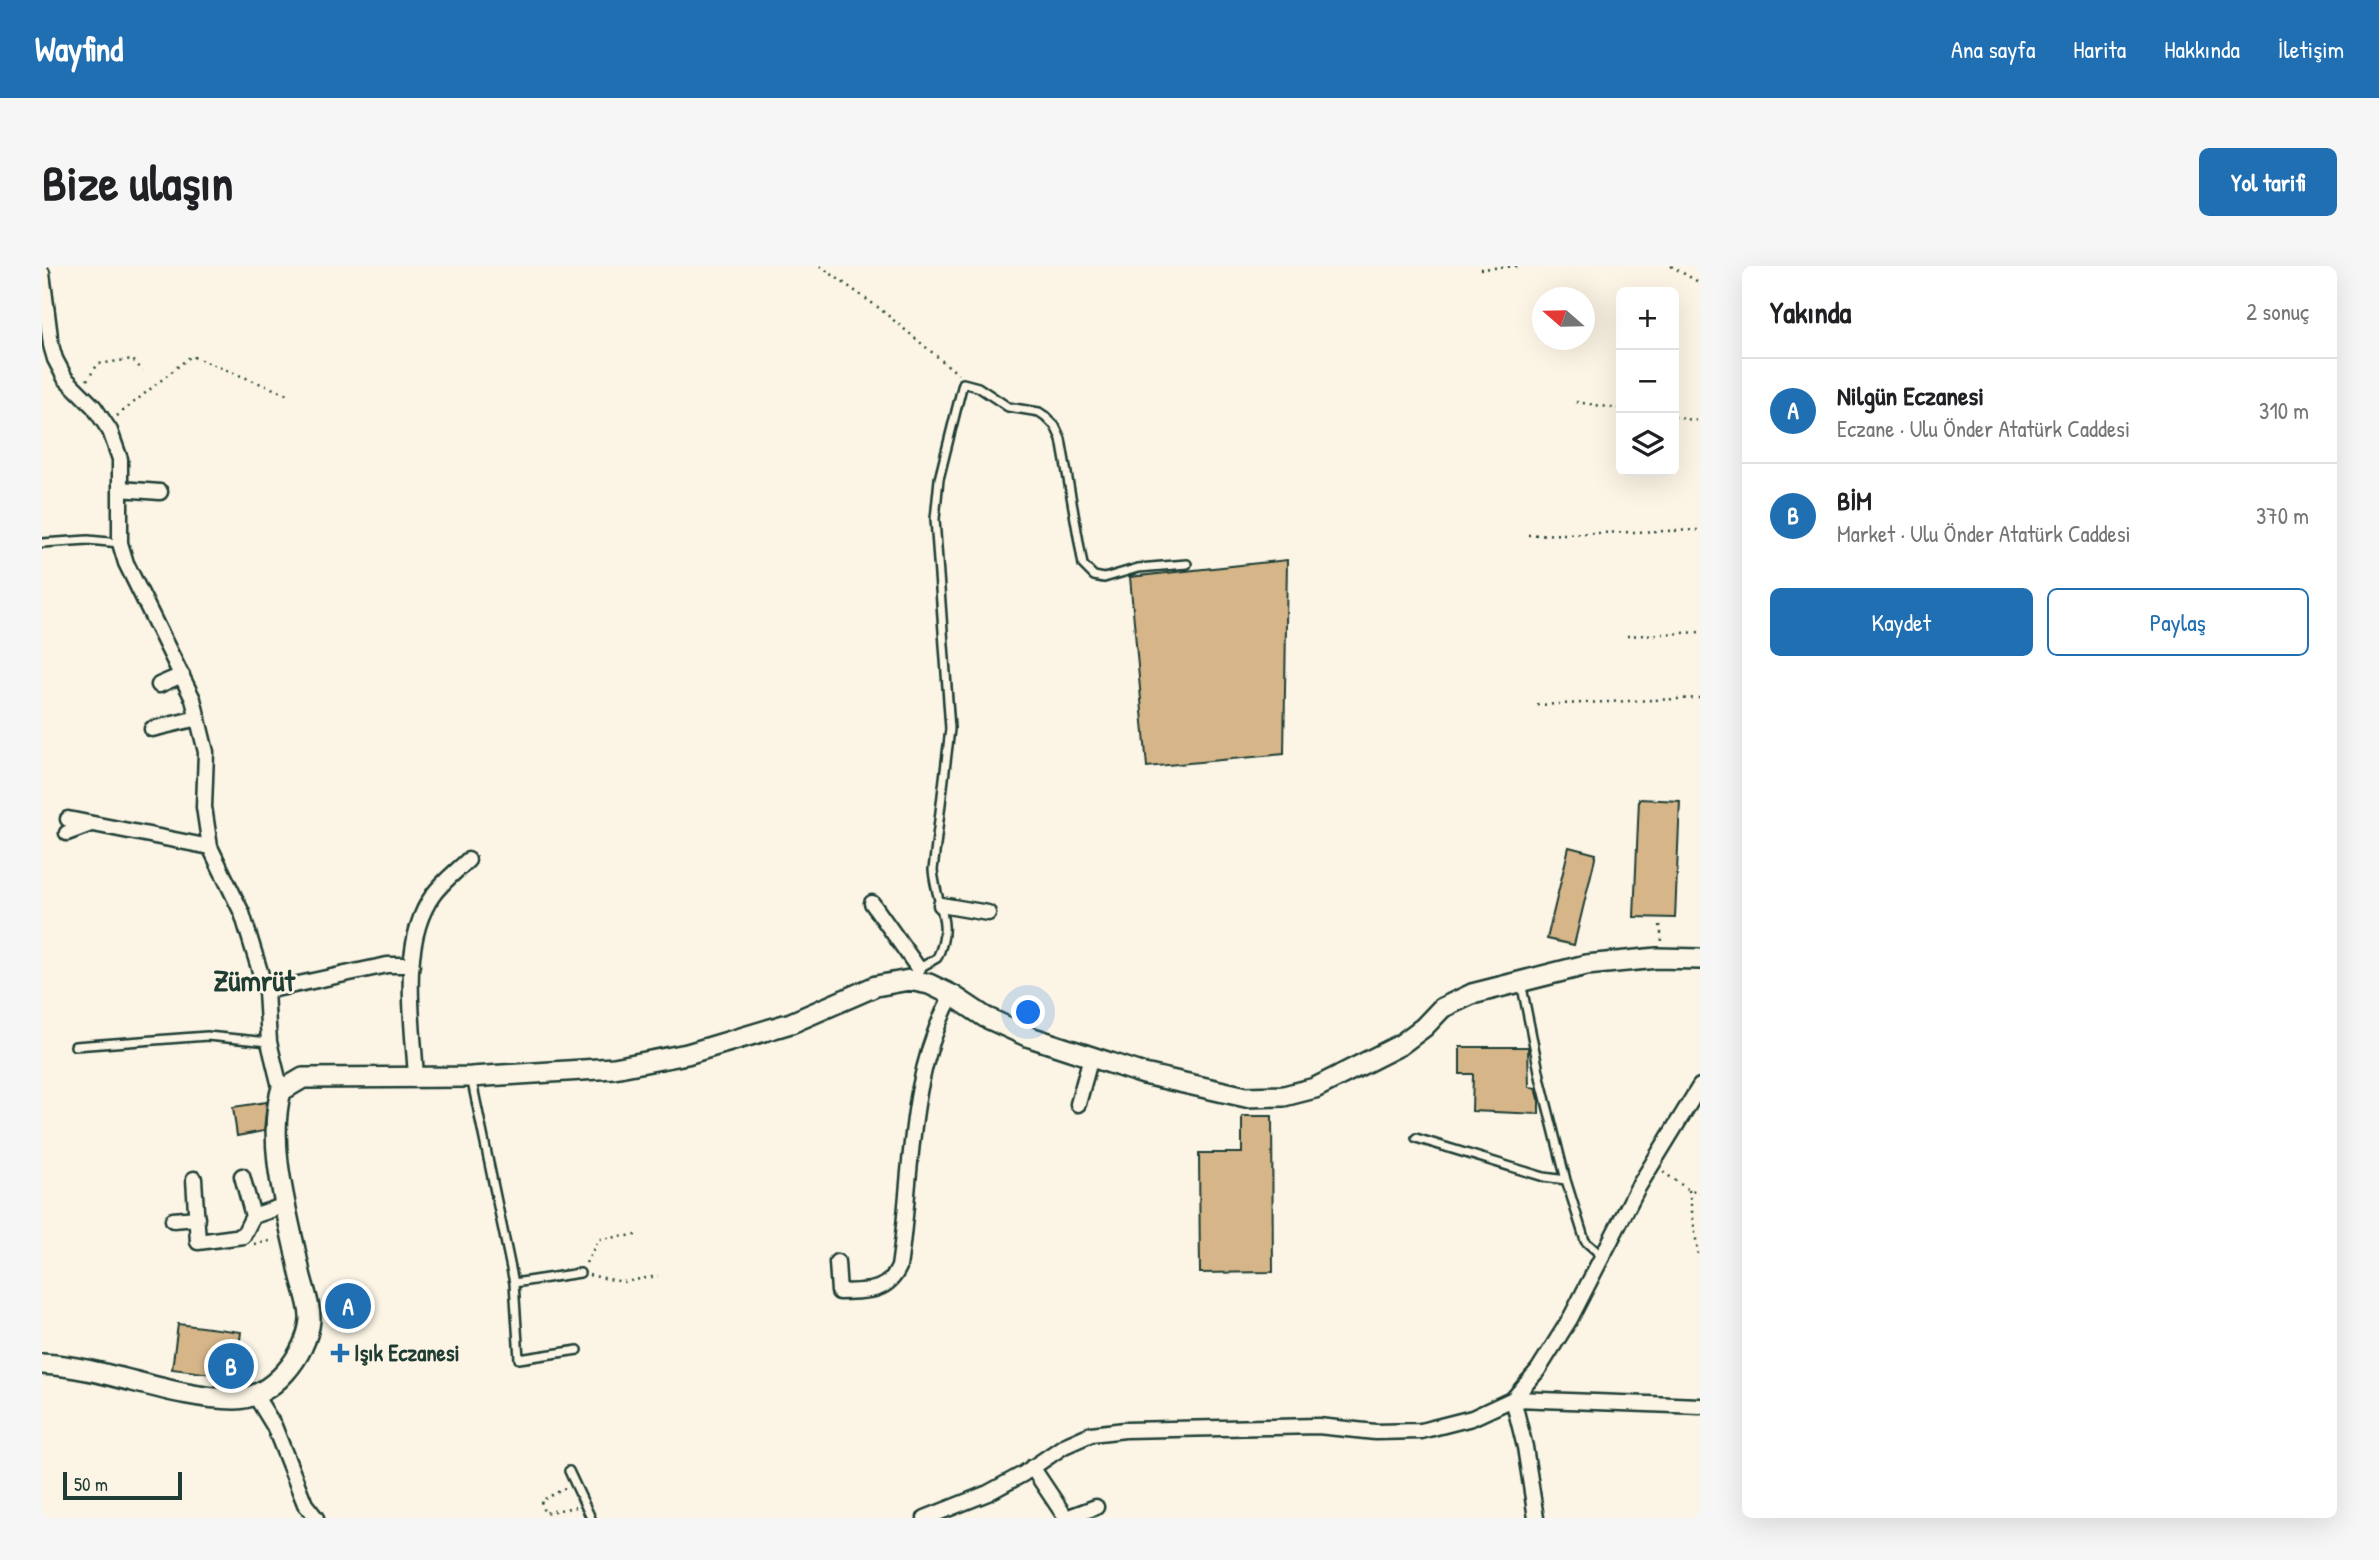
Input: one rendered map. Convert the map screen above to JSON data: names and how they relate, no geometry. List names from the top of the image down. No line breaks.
{"districts":["Zümrüt"],"places":{"health":["Işık Eczanesi"]},"scale_bar":"50 m","north":"left","page":{"header":"Wayfind","nav":["Ana sayfa","Harita","Hakkında","İletişim"],"buttons":["Yol tarifi",["Kaydet","Paylaş"]],"title":"Bize ulaşın","heading":["Yakında","2 sonuç"],"map_buttons":["+","−"],"list":[{"mark":"A","name":"Nilgün Eczanesi","note":"Eczane · Ulu Önder Atatürk Caddesi","value":"310 m"},{"mark":"B","name":"BİM","note":"Market · Ulu Önder Atatürk Caddesi","value":"370 m"}],"pins":["A","B"],"scale":"50 m"}}
